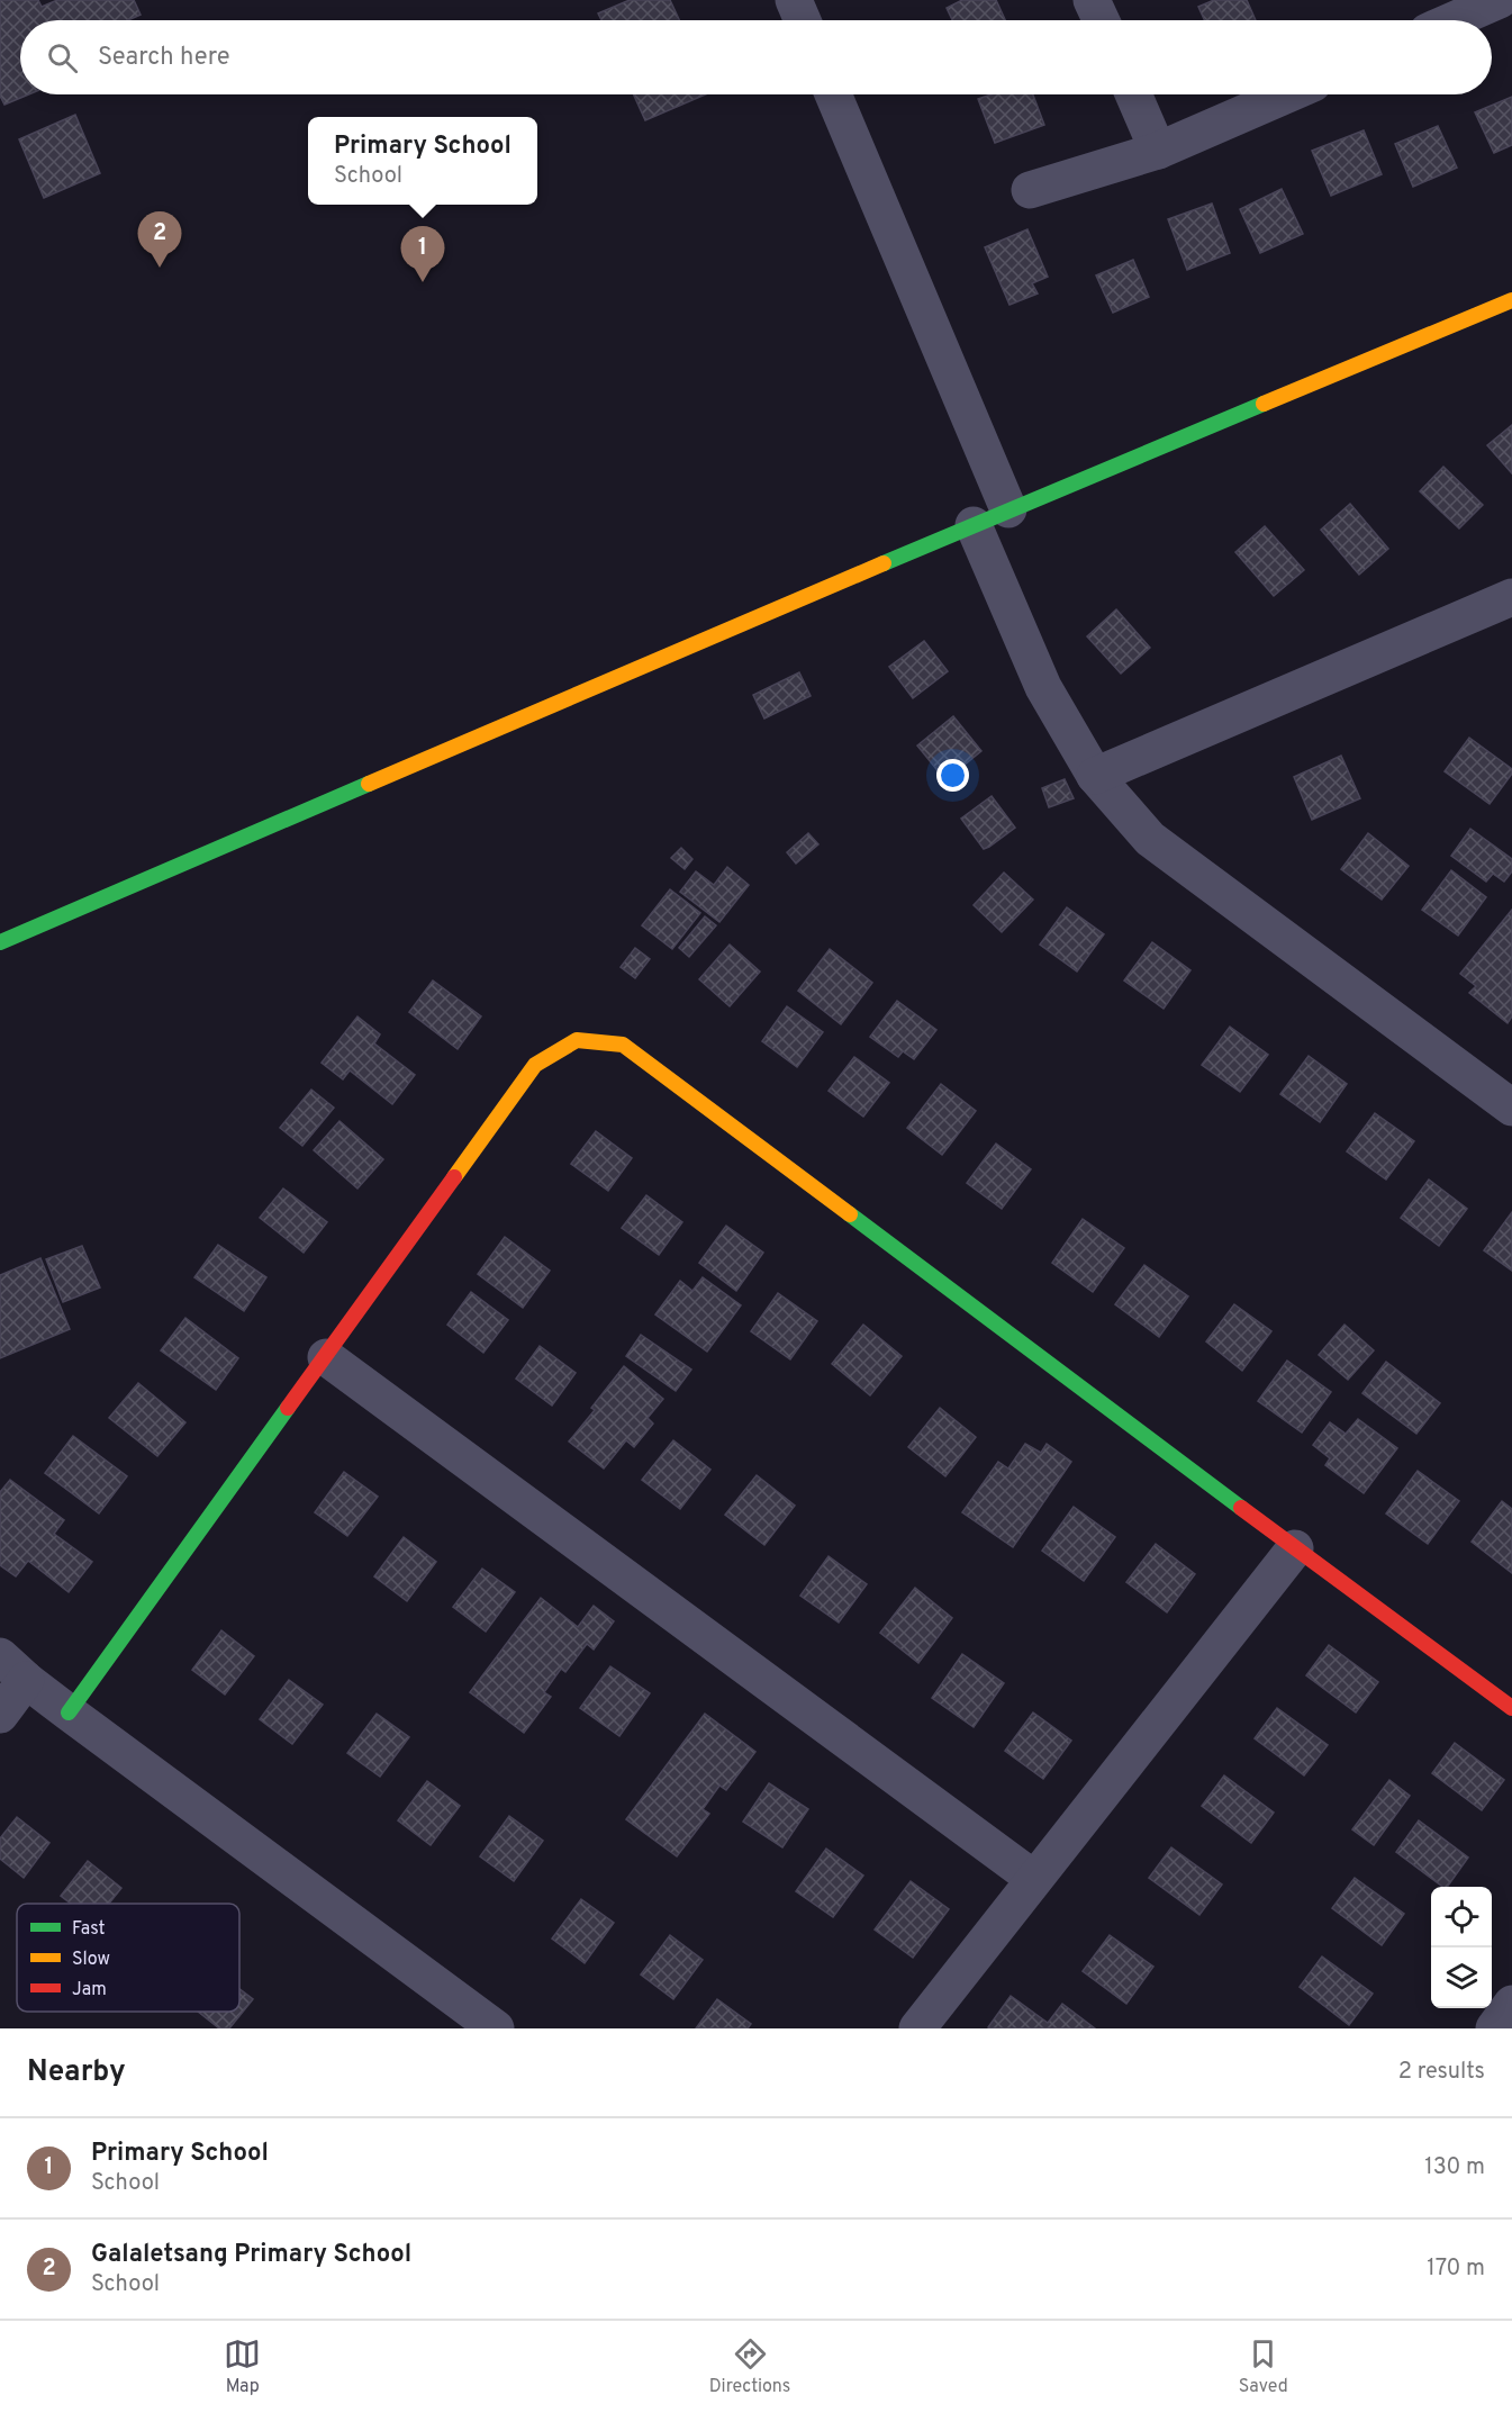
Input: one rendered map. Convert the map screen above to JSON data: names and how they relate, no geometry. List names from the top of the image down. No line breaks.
{"legend":["Fast","Slow","Jam"],"page":{"search":"Search here","popup":["Primary School","School"],"pins":["2","1"],"heading":["Nearby","2 results"],"list":[{"mark":"1","name":"Primary School","note":"School","value":"130 m"},{"mark":"2","name":"Galaletsang Primary School","note":"School","value":"170 m"}],"nav":["Map","Directions","Saved"]}}
